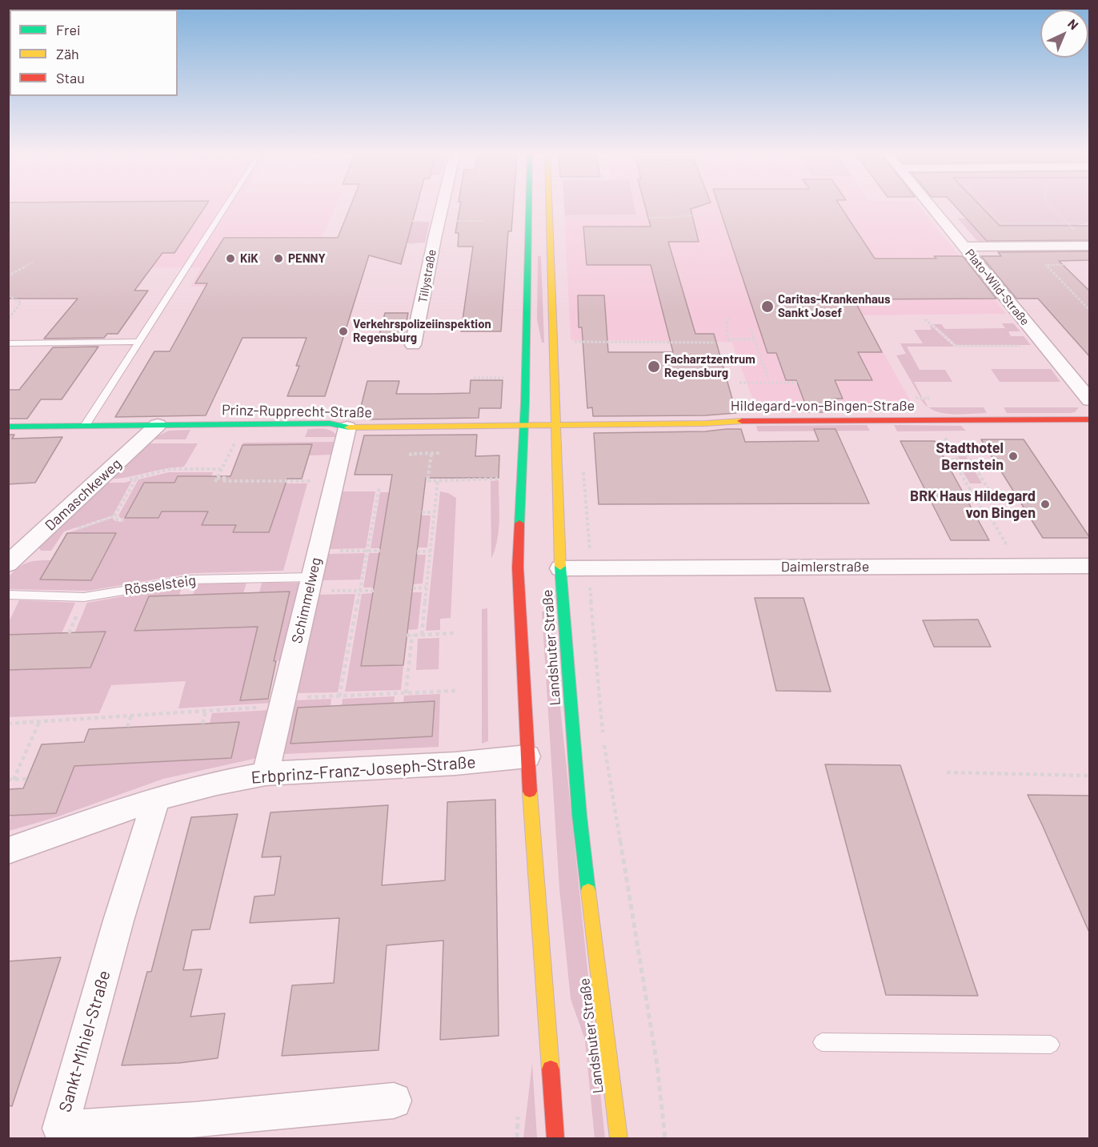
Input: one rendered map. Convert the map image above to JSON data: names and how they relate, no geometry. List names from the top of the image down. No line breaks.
{"streets":{"main road":["Hildegard-von-Bingen-Straße","Prinz-Rupprecht-Straße","Landshuter Straße"],"street":["Tillystraße","Plato-Wild-Straße","Damaschkeweg","Daimlerstraße","Schimmelweg","Erbprinz-Franz-Joseph-Straße","Sankt-Mihiel-Straße"],"lane":["Rösselsteig"]},"crossings":[["Hildegard-von-Bingen-Straße","Prinz-Rupprecht-Straße"],["Hildegard-von-Bingen-Straße","Landshuter Straße"],["Prinz-Rupprecht-Straße","Damaschkeweg"],["Prinz-Rupprecht-Straße","Schimmelweg"],["Prinz-Rupprecht-Straße","Landshuter Straße"],["Daimlerstraße","Landshuter Straße"],["Rösselsteig","Schimmelweg"],["Schimmelweg","Erbprinz-Franz-Joseph-Straße"],["Landshuter Straße","Erbprinz-Franz-Joseph-Straße"],["Erbprinz-Franz-Joseph-Straße","Sankt-Mihiel-Straße"]],"places":["KiK","PENNY","Caritas-Krankenhaus Sankt Josef","Verkehrspolizeiinspektion Regensburg","Facharztzentrum Regensburg","Stadthotel Bernstein","BRK Haus Hildegard von Bingen"],"legend":["Frei","Zäh","Stau"],"north":"top right"}
